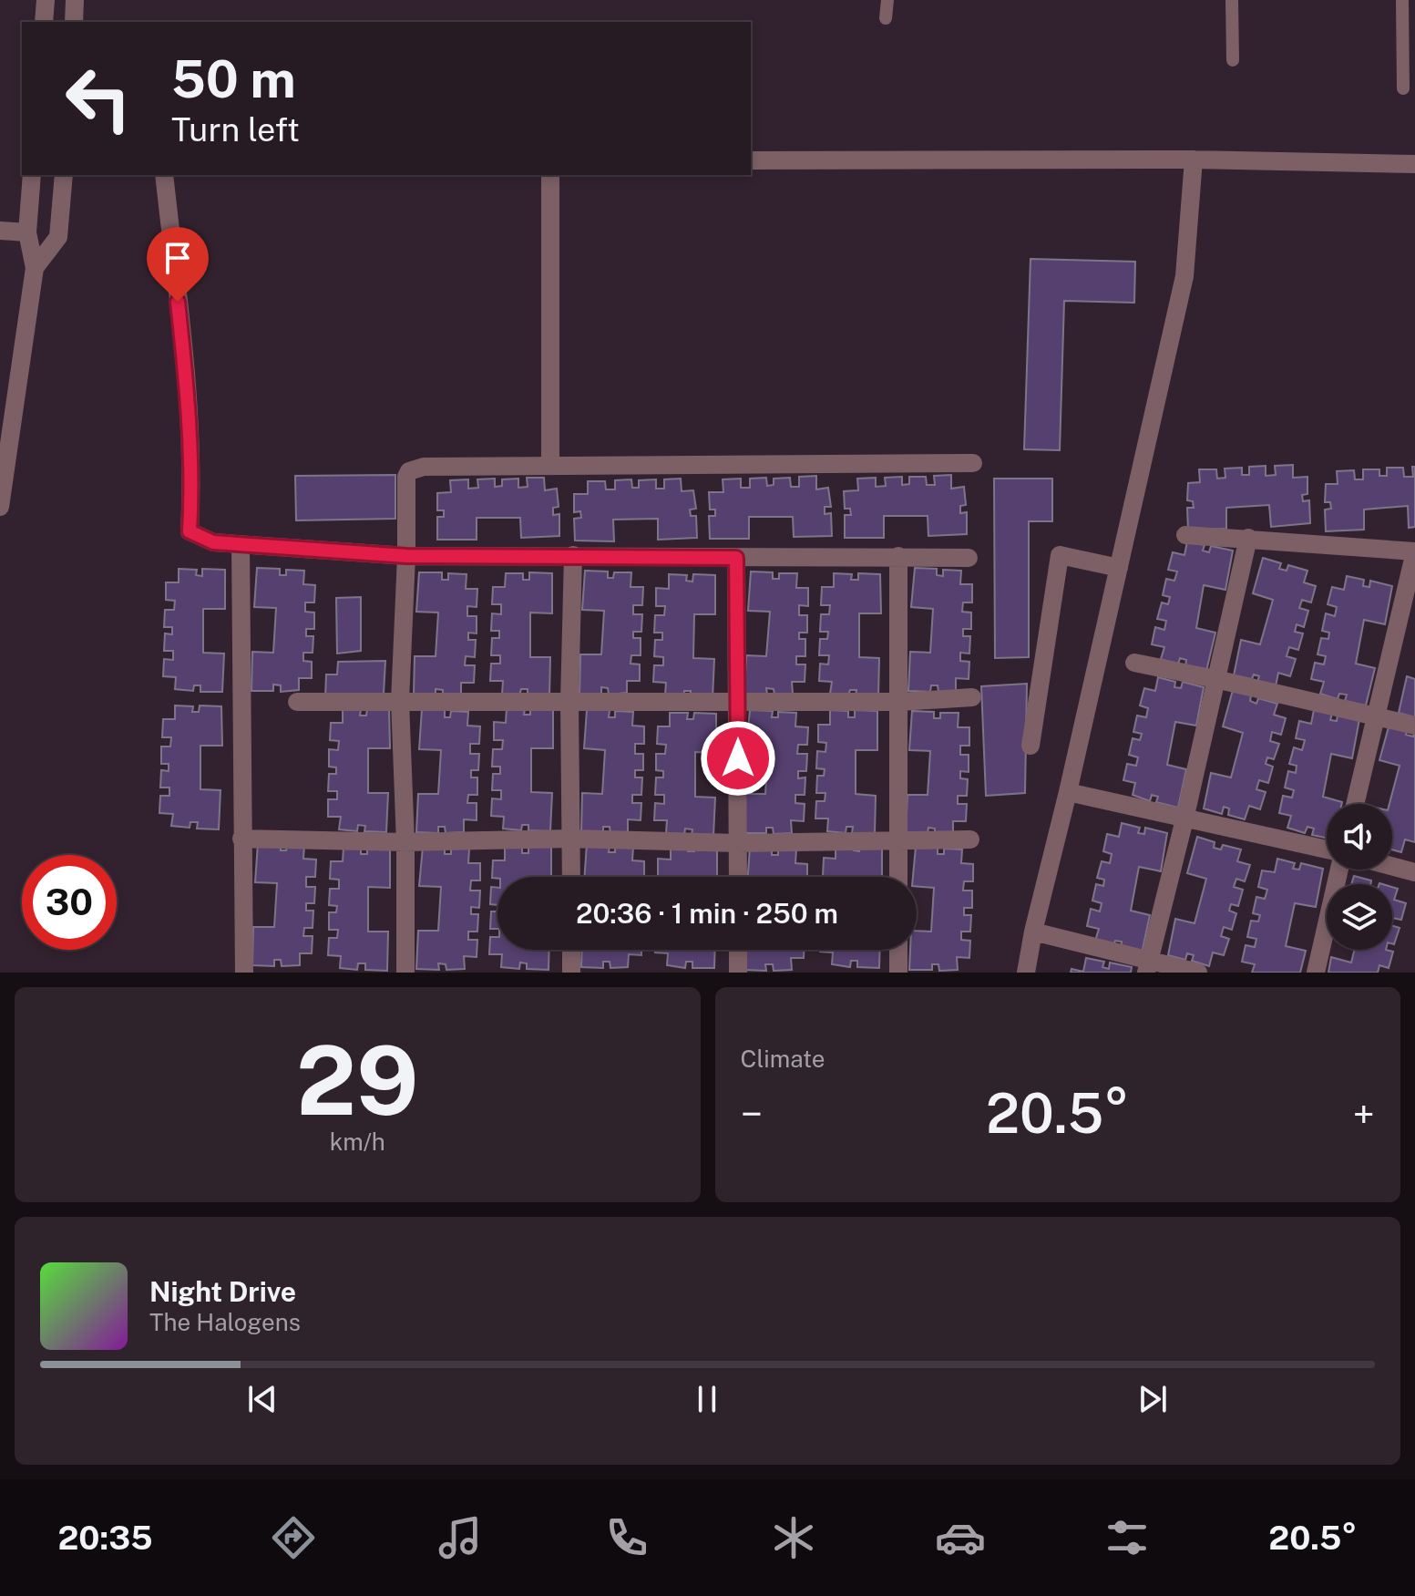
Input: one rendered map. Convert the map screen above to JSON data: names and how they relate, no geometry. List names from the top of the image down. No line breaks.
{"page":{"turn":["50 m","Turn left"],"limit":"30","trip":"20:36 · 1 min · 250 m","tile":[["29","km/h"],"Climate"],"heat":["−","20.5°","+"],"song":["Night Drive","The Halogens"],"tabs":["20:35","20.5°"]}}
